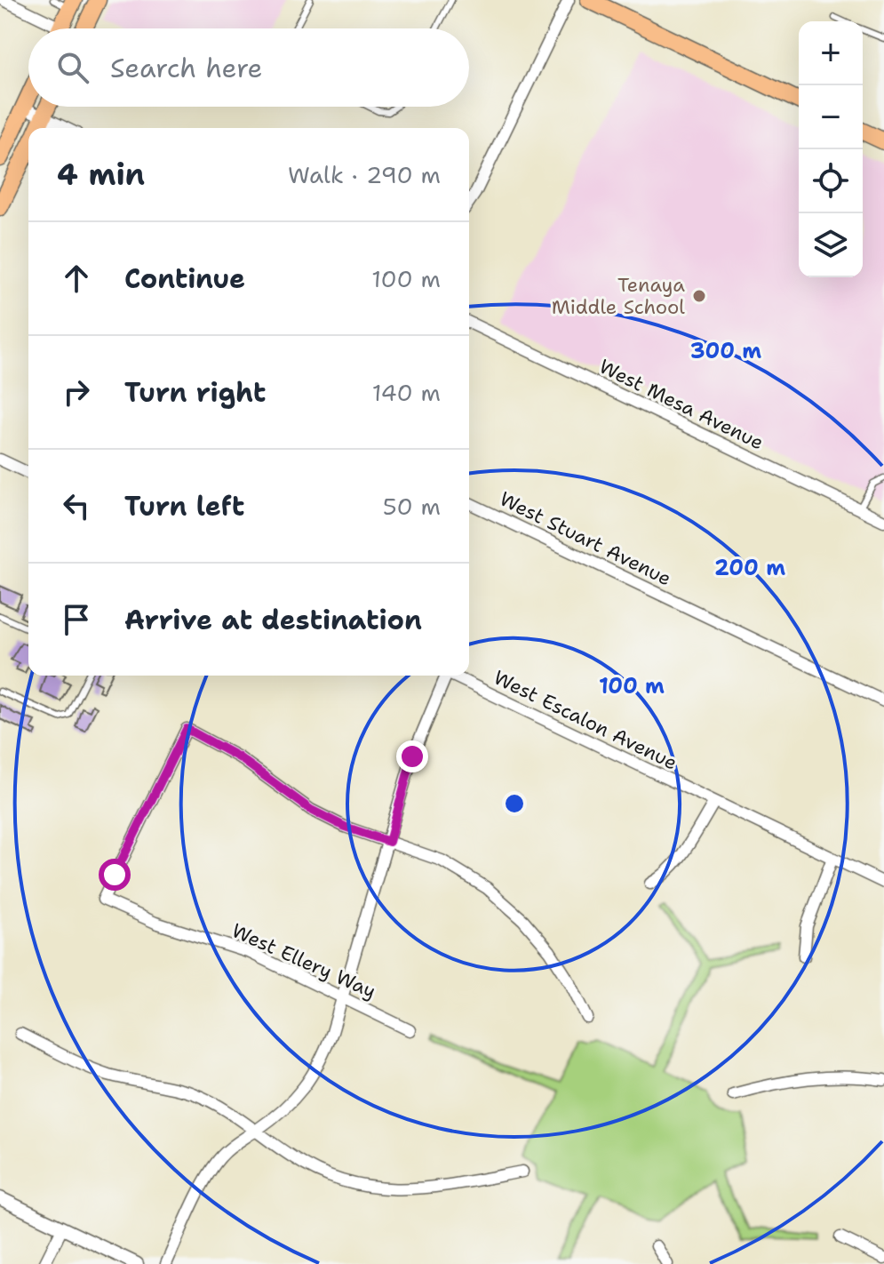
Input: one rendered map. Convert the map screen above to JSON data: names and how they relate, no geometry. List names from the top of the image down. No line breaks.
{"streets":{"street":["West Mesa Avenue","West Stuart Avenue","West Escalon Avenue","West Ellery Way"]},"places":["Tenaya Middle School"],"page":{"map_buttons":["+","−"],"search":"Search here","heading":["4 min","Walk · 290 m"],"list":[["Continue","100 m"],["Turn right","140 m"],["Turn left","50 m"],"Arrive at destination"]},"rings":["300 m","200 m","100 m"]}
